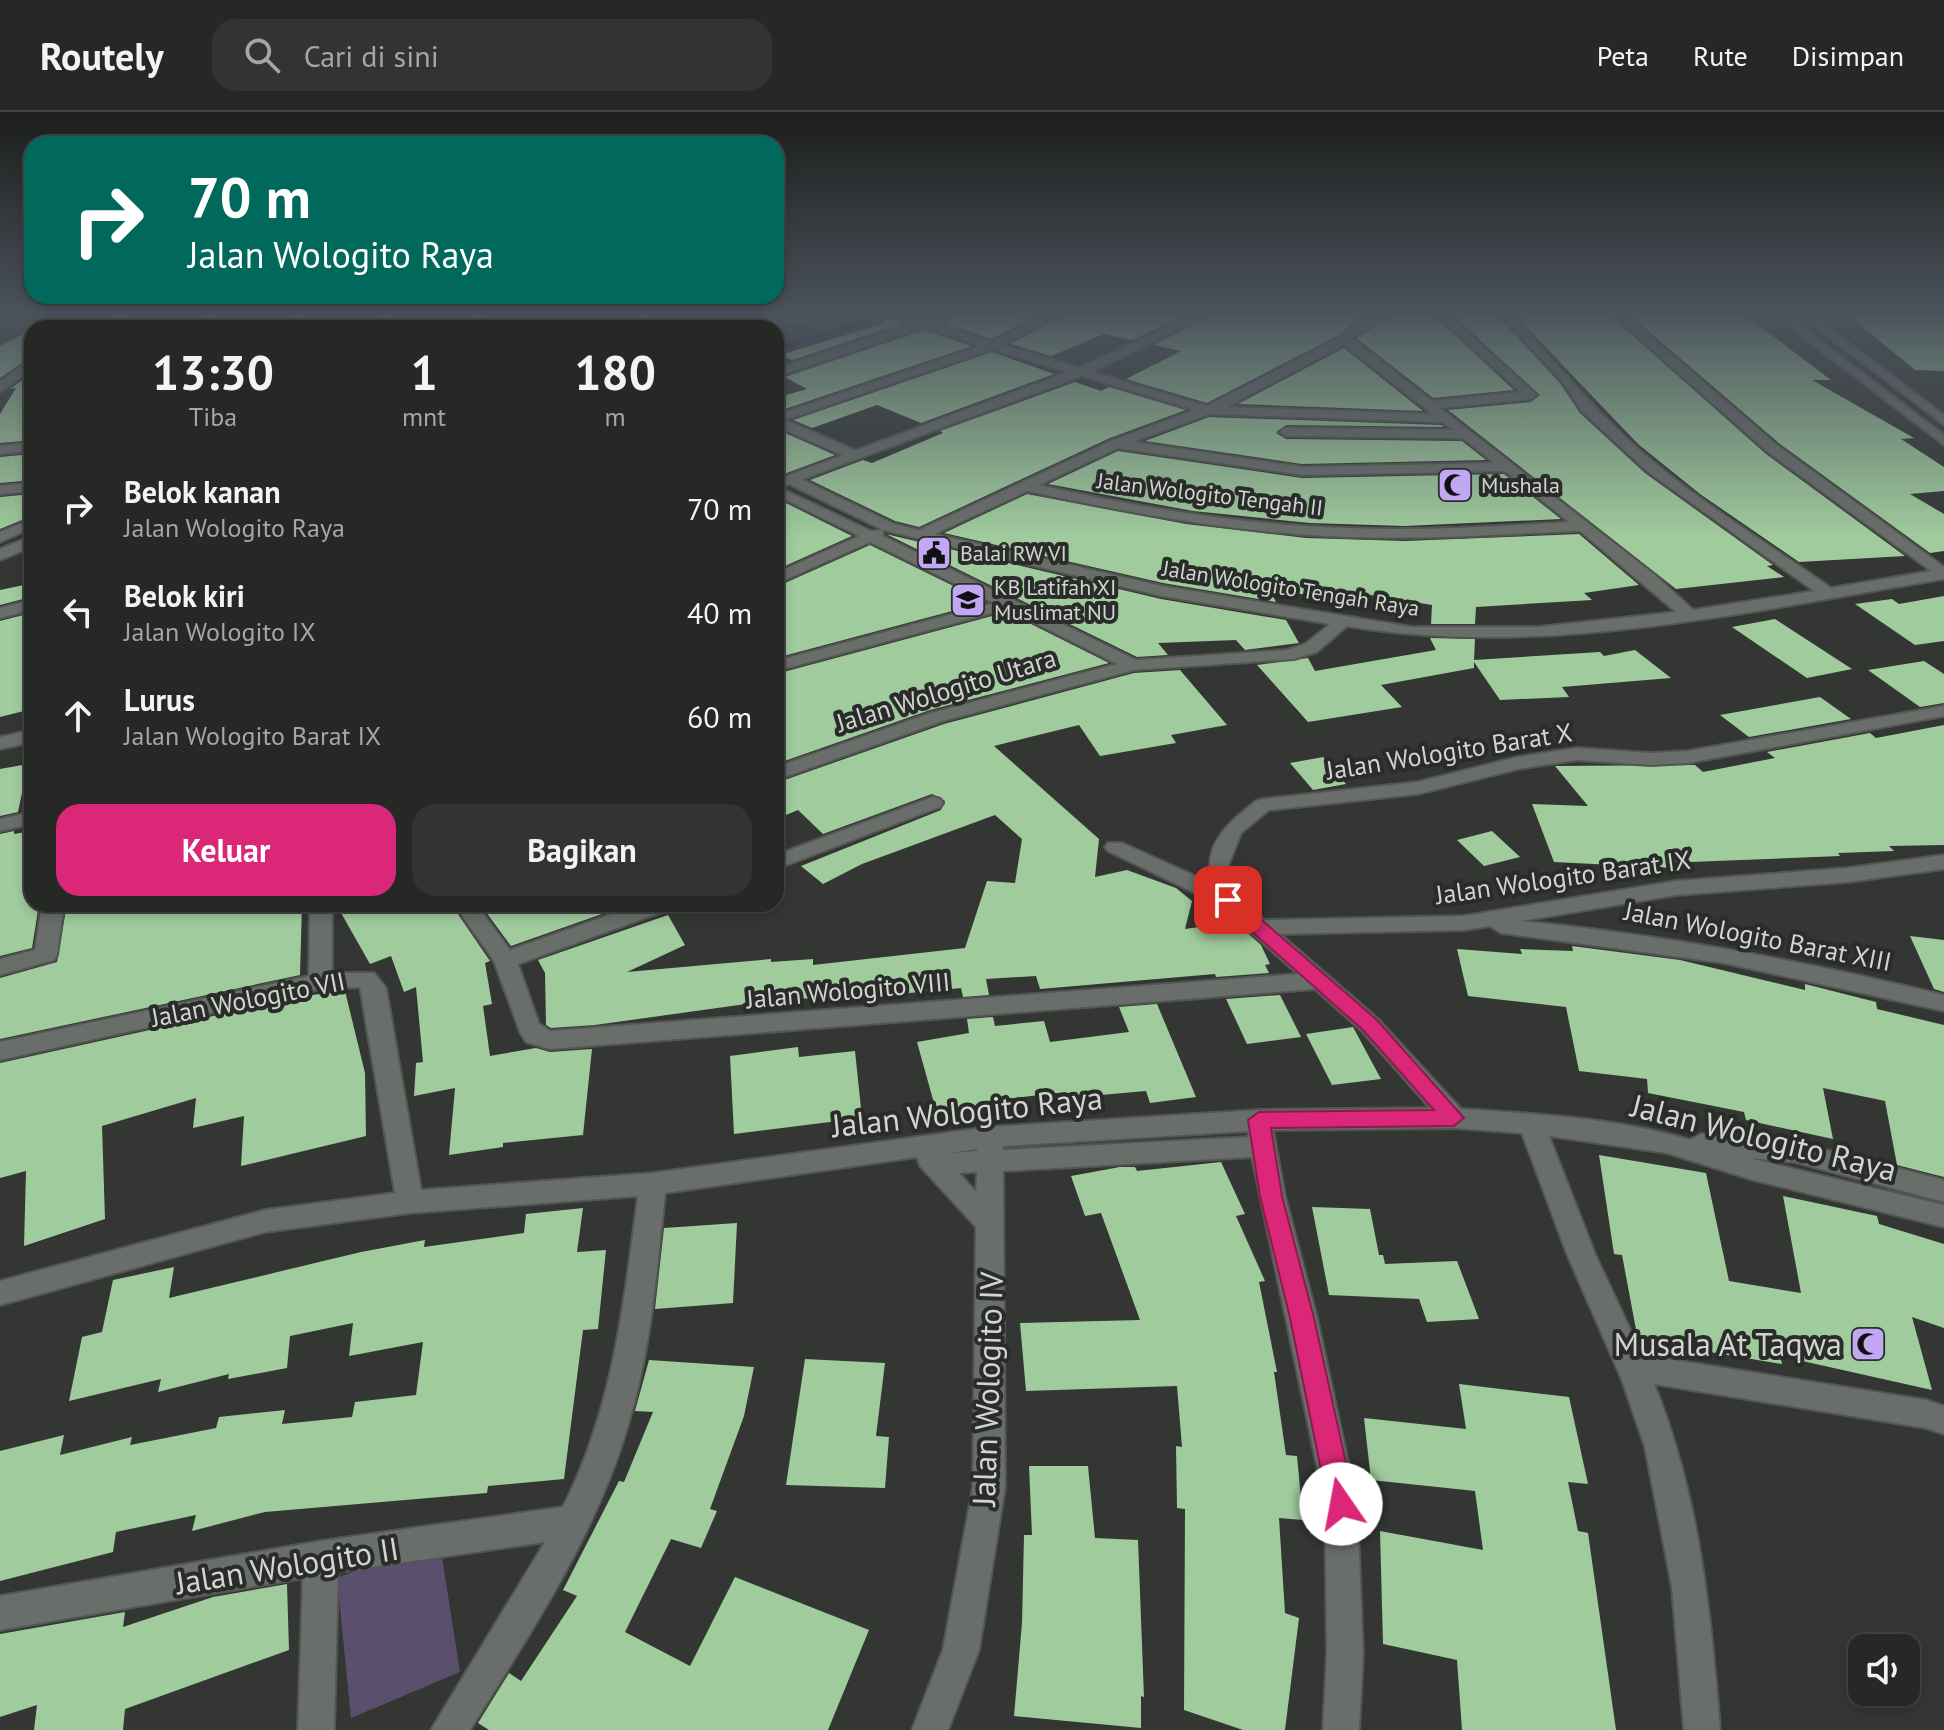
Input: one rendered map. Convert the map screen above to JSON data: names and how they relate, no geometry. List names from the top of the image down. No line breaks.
{"streets":{"street":["Jalan Wologito Tengah II","Jalan Wologito Tengah Raya","Jalan Wologito Utara","Jalan Wologito Barat X","Jalan Wologito Barat IX","Jalan Wologito Barat XIII","Jalan Wologito VIII","Jalan Wologito VII","Jalan Wologito Raya","Jalan Wologito IV","Jalan Wologito II"]},"crossings":[["Jalan Wologito Tengah Raya","Jalan Wologito Utara"],["Jalan Wologito Barat IX","Jalan Wologito Barat XIII"],["Jalan Wologito VII","Jalan Wologito Raya"],["Jalan Wologito Raya","Jalan Wologito IV"]],"places":{"mosque":["Mushala","Musala At Taqwa"],"public building":["Balai RW VI"],"school or university":["KB Latifah XI Muslimat NU"]},"page":{"header":"Routely","search":"Cari di sini","nav":["Peta","Rute","Disimpan"],"turn":["70 m","Jalan Wologito Raya"],"eta":["13:30","Tiba","1","mnt","180","m"],"list":[{"name":"Belok kanan","note":"Jalan Wologito Raya","value":"70 m"},{"name":"Belok kiri","note":"Jalan Wologito IX","value":"40 m"},{"name":"Lurus","note":"Jalan Wologito Barat IX","value":"60 m"}],"buttons":["Keluar","Bagikan"]}}
